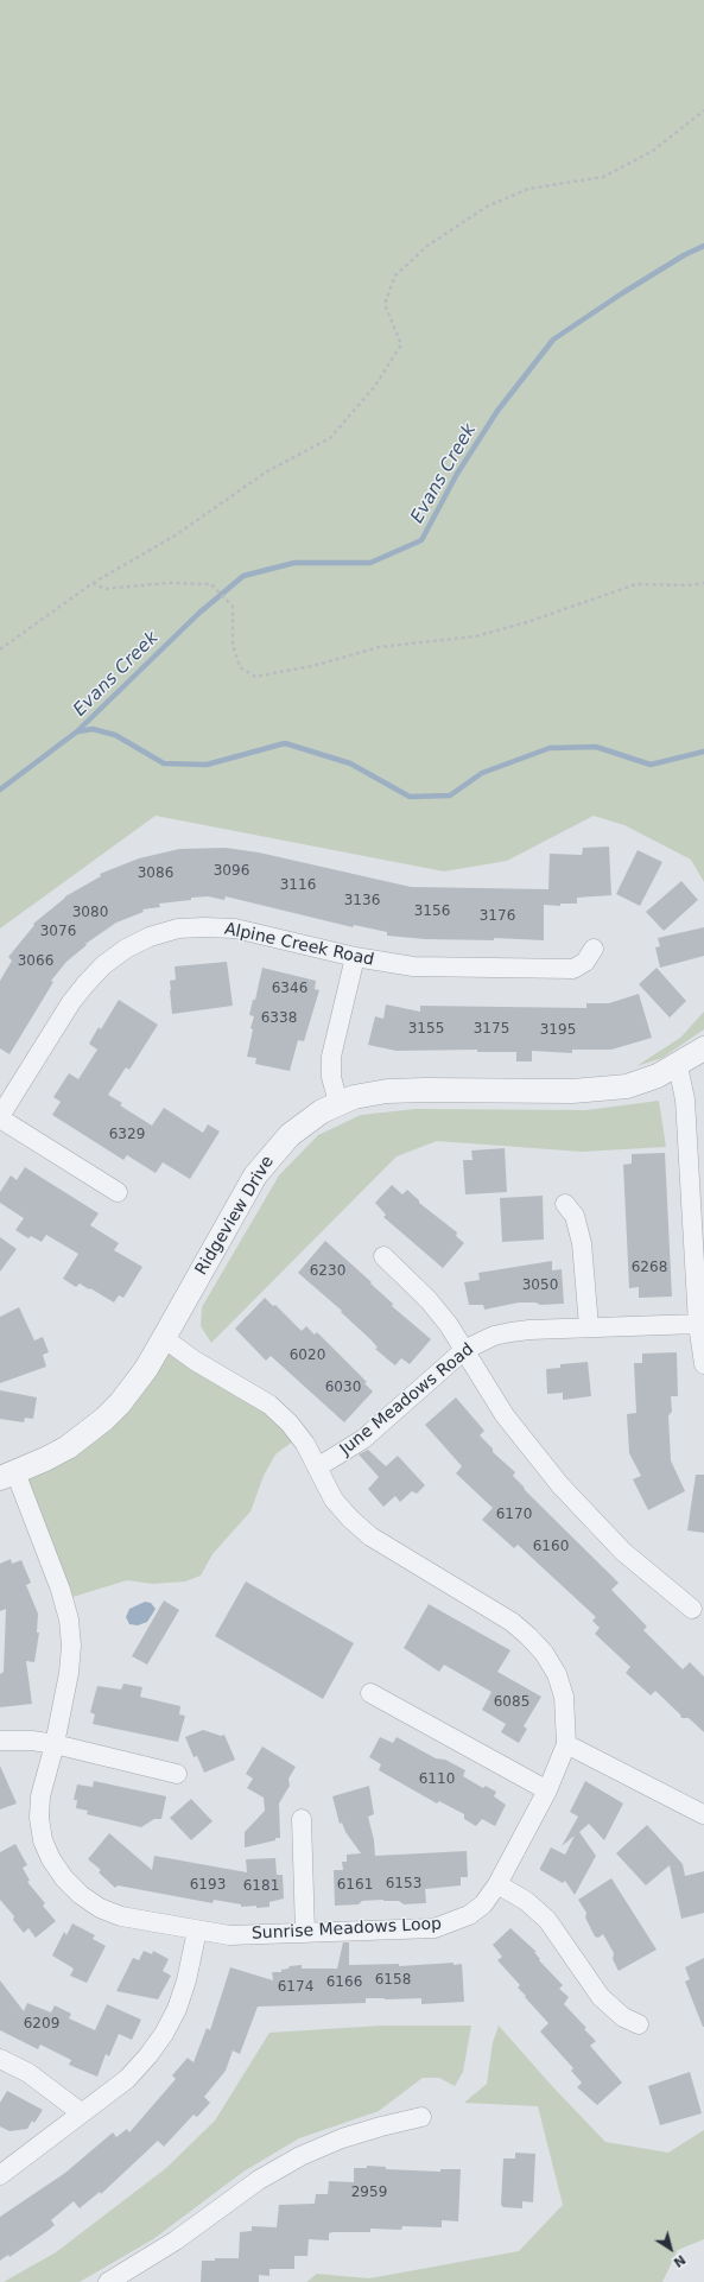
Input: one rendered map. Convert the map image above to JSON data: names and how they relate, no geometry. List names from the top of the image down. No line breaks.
{"streets":{"street":["Alpine Creek Road","Ridgeview Drive","June Meadows Road","Sunrise Meadows Loop"]},"crossings":[["Ridgeview Drive","Sunrise Meadows Loop"],["June Meadows Road","Sunrise Meadows Loop"]],"water":["Evans Creek"],"house_numbers":["3096","3086","3116","3136","3156","3080","3176","3076","3066","6346","6338","3155","3175","3195","6329","6268","6230","3050","6020","6030","6170","6160","6085","6110","6153","6193","6161","6181","6158","6166","6174","6209","2959"],"north":"bottom right"}
